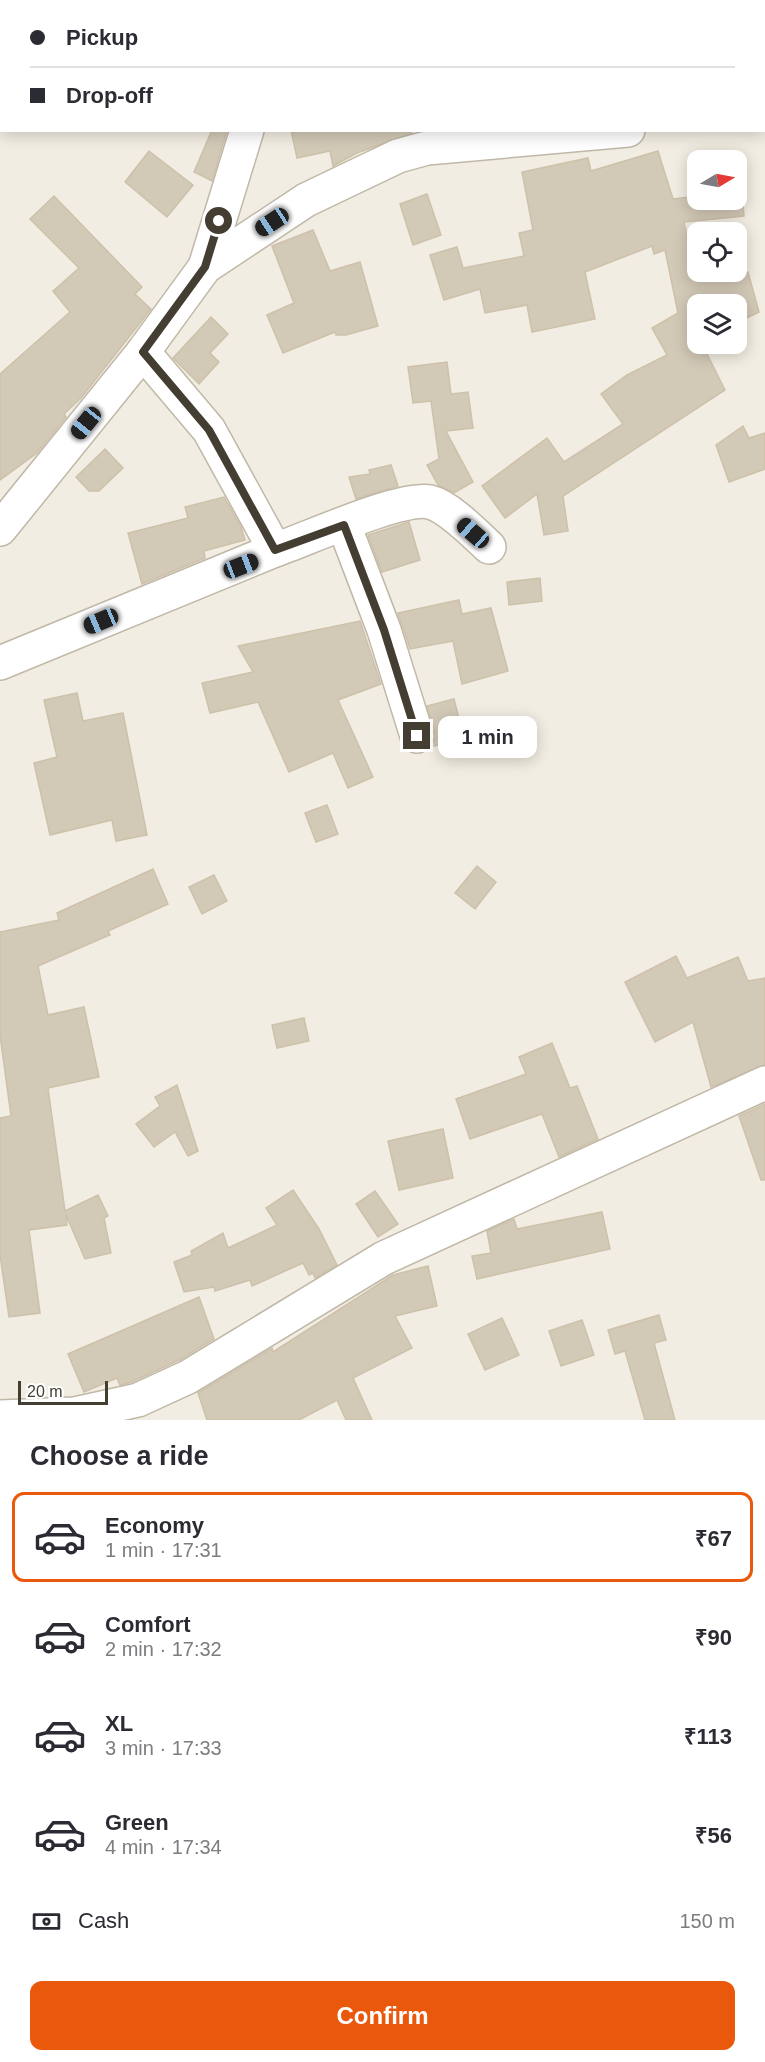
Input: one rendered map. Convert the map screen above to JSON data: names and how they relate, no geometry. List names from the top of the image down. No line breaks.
{"scale_bar":"20 m","north":"right","page":{"banner":["Pickup","Drop-off"],"bubble":"1 min","scale":"20 m","heading":"Choose a ride","list":[{"name":"Economy","note":"1 min · 17:31","value":"₹67"},{"name":"Comfort","note":"2 min · 17:32","value":"₹90"},{"name":"XL","note":"3 min · 17:33","value":"₹113"},{"name":"Green","note":"4 min · 17:34","value":"₹56"}],"pay":["Cash","150 m"],"buttons":"Confirm"}}
